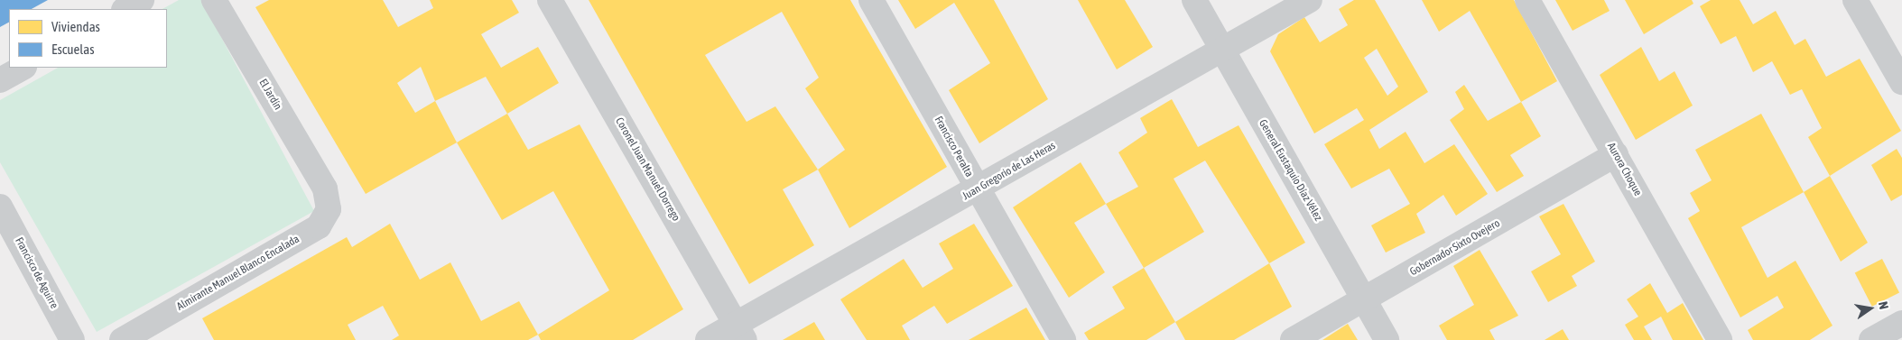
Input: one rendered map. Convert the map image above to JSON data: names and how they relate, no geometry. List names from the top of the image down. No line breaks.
{"streets":{"street":["El Jardín","Francisco Peralta","Coronel Juan Manuel Dorrego","Aurora Choque","General Eustaquio Díaz Vélez","Juan Gregorio de Las Heras","Gobernador Sixto Ovejero","Francisco de Aguirre","Almirante Manuel Blanco Encalada"]},"crossings":[["El Jardín","Almirante Manuel Blanco Encalada"],["Francisco Peralta","Juan Gregorio de Las Heras"],["Coronel Juan Manuel Dorrego","Juan Gregorio de Las Heras"],["Aurora Choque","Gobernador Sixto Ovejero"],["General Eustaquio Díaz Vélez","Juan Gregorio de Las Heras"],["General Eustaquio Díaz Vélez","Gobernador Sixto Ovejero"]],"legend":["Viviendas","Escuelas"],"north":"right"}
